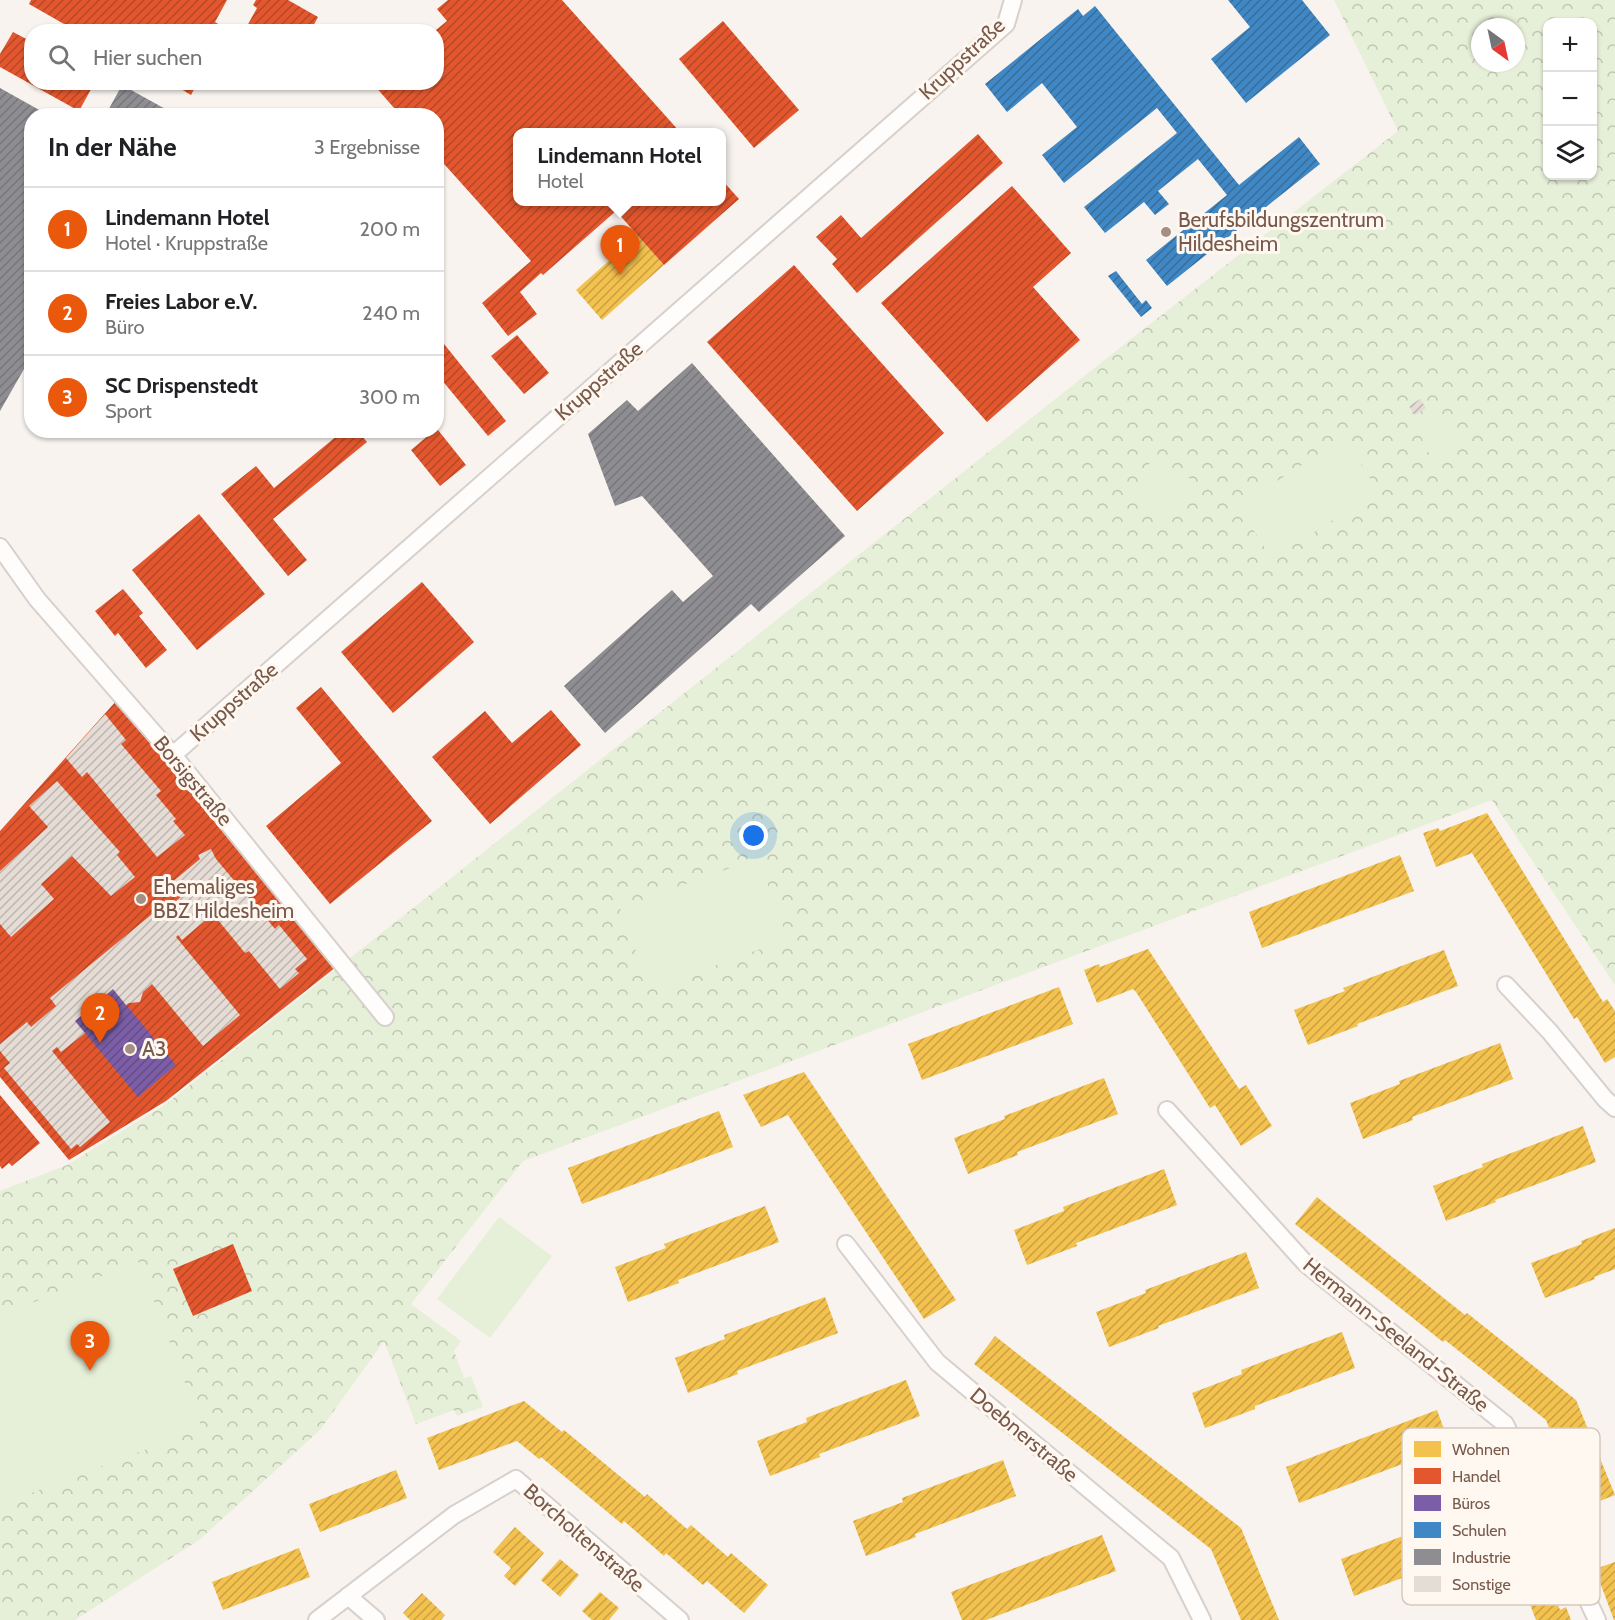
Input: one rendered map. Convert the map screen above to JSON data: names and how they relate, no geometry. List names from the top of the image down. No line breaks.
{"streets":{"street":["Kruppstraße","Borsigstraße","Hermann-Seeland-Straße","Doebnerstraße","Borcholtenstraße"]},"crossings":[["Kruppstraße","Borsigstraße"]],"places":["Berufsbildungszentrum Hildesheim","Ehemaliges BBZ Hildesheim","A3"],"legend":["Wohnen","Handel","Büros","Schulen","Industrie","Sonstige"],"north":"bottom right","page":{"map_buttons":["+","−"],"search":"Hier suchen","heading":["In der Nähe","3 Ergebnisse"],"popup":["Lindemann Hotel","Hotel"],"list":[{"mark":"1","name":"Lindemann Hotel","note":"Hotel · Kruppstraße","value":"200 m"},{"mark":"2","name":"Freies Labor e.V.","note":"Büro","value":"240 m"},{"mark":"3","name":"SC Drispenstedt","note":"Sport","value":"300 m"}],"pins":["1","2","3"]}}
